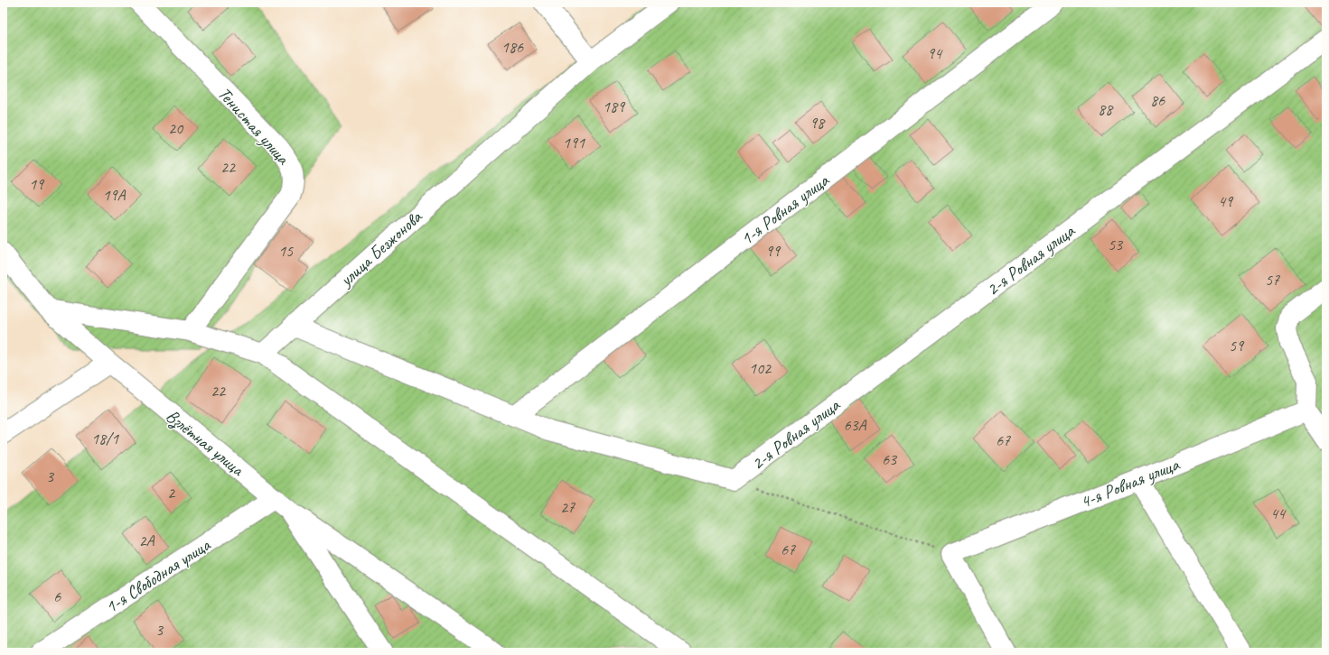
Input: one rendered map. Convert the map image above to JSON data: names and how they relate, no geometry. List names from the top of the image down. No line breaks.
{"streets":{"street":["Тенистая улица","1-я Ровная улица","улица Безжонова","2-я Ровная улица","Взлётная улица","4-я Ровная улица","1-я Свободная улица"]},"crossings":[["Взлётная улица","1-я Свободная улица"]],"house_numbers":["186","94","86","189","88","98","20","191","22","19","19А","49","53","15","99","57","59","102","22","63А","18/1","67","63","3","2","27","44","2А","67","6","3"]}
